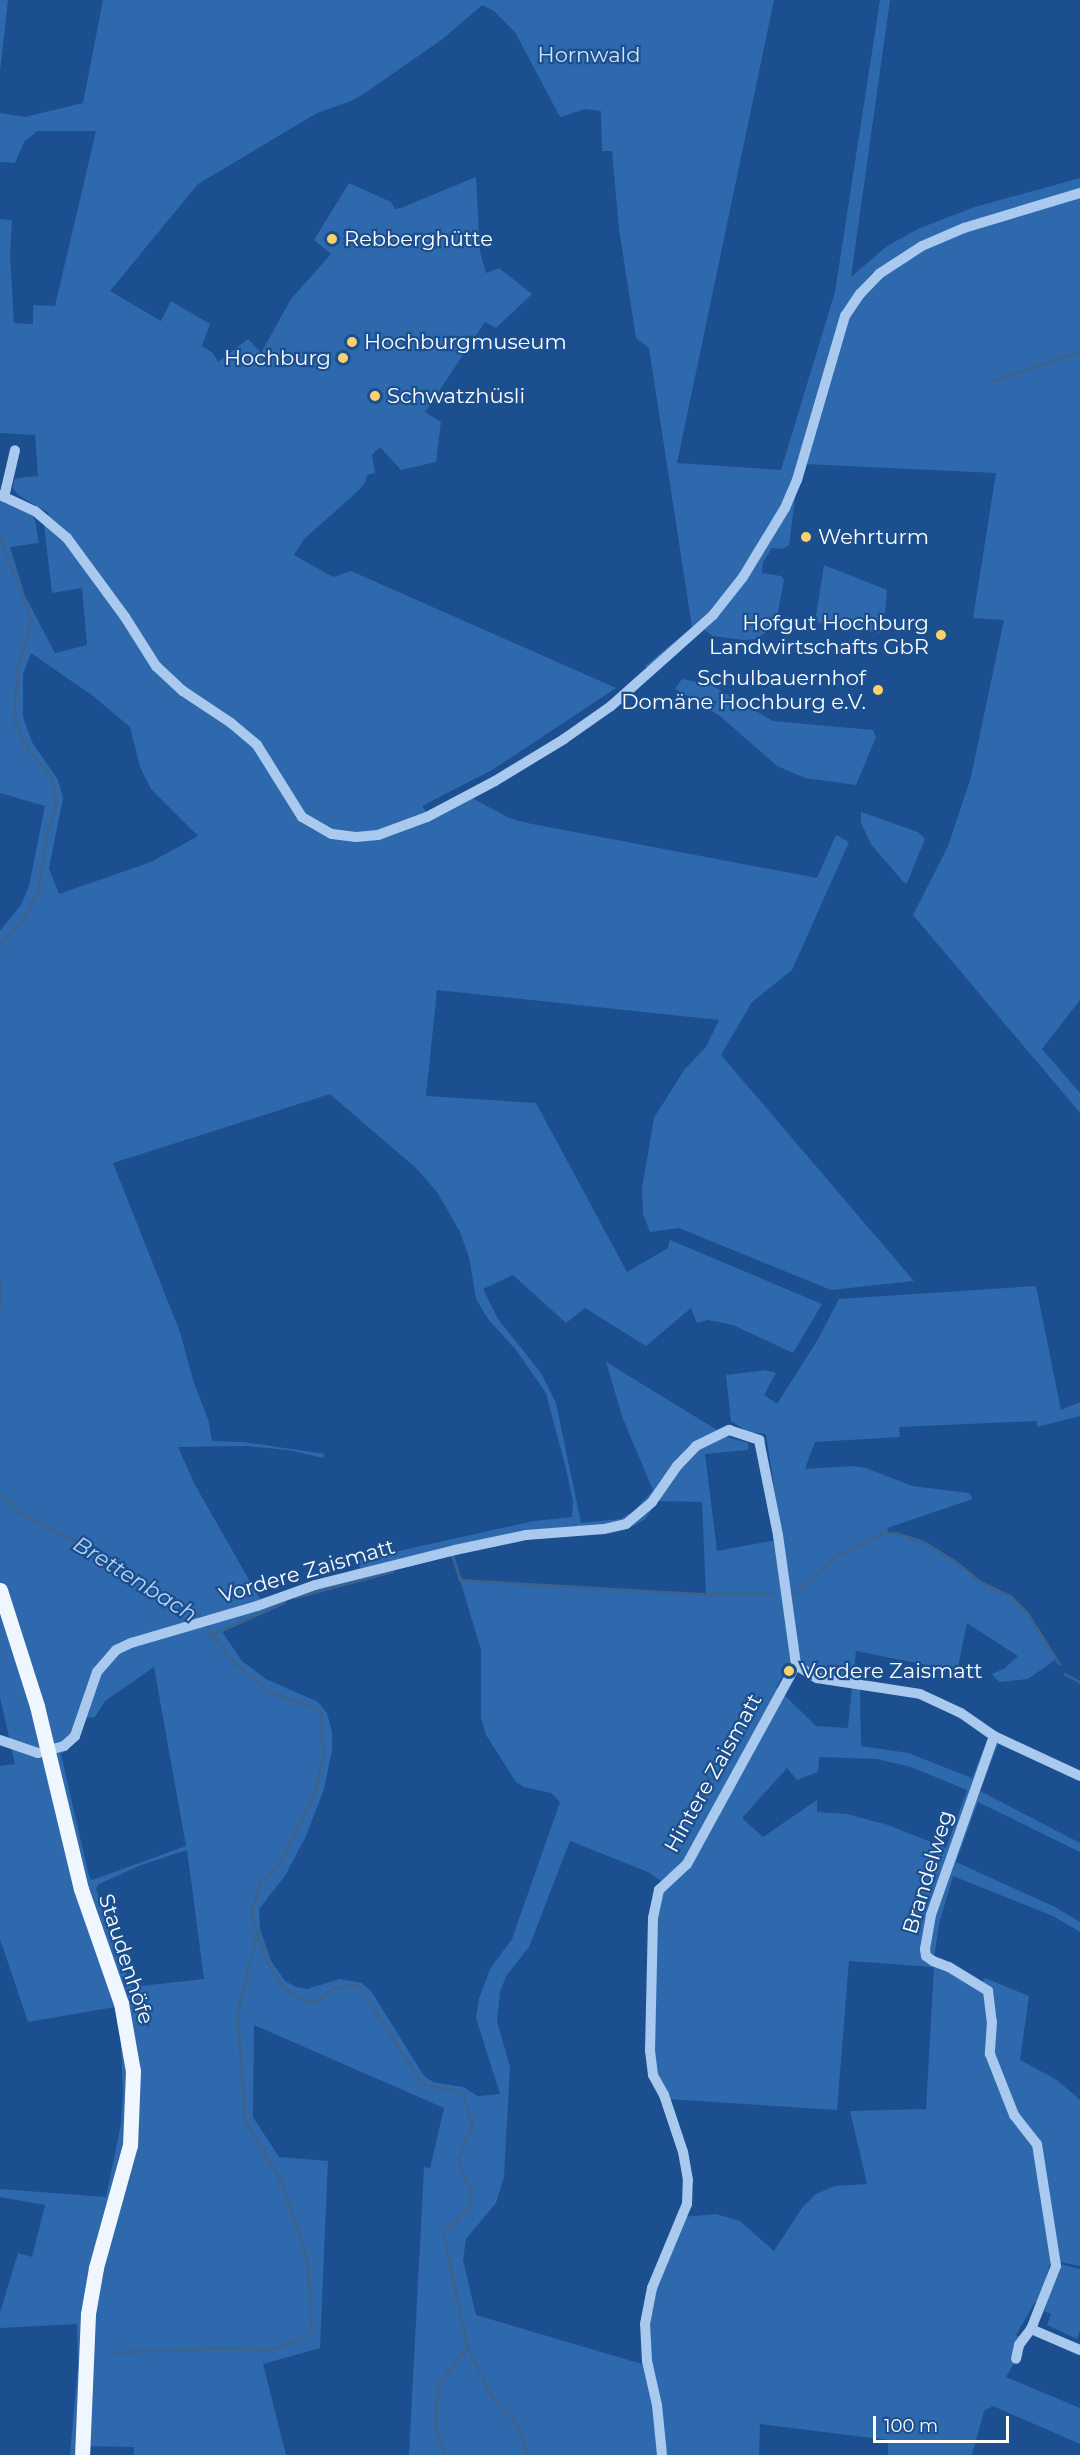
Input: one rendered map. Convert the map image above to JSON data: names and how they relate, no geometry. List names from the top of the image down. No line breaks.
{"streets":{"main road":["Staudenhöfe"],"street":["Vordere Zaismatt","Hintere Zaismatt","Brandelweg"]},"crossings":[["Vordere Zaismatt","Hintere Zaismatt"],["Vordere Zaismatt","Staudenhöfe"]],"water":["Brettenbach"],"parks":["Hornwald"],"places":["Rebberghütte","Hochburgmuseum","Hochburg","Schwatzhüsli","Wehrturm","Hofgut Hochburg Landwirtschafts GbR","Schulbauernhof Domäne Hochburg e.V.","Vordere Zaismatt"],"scale_bar":"100 m"}
